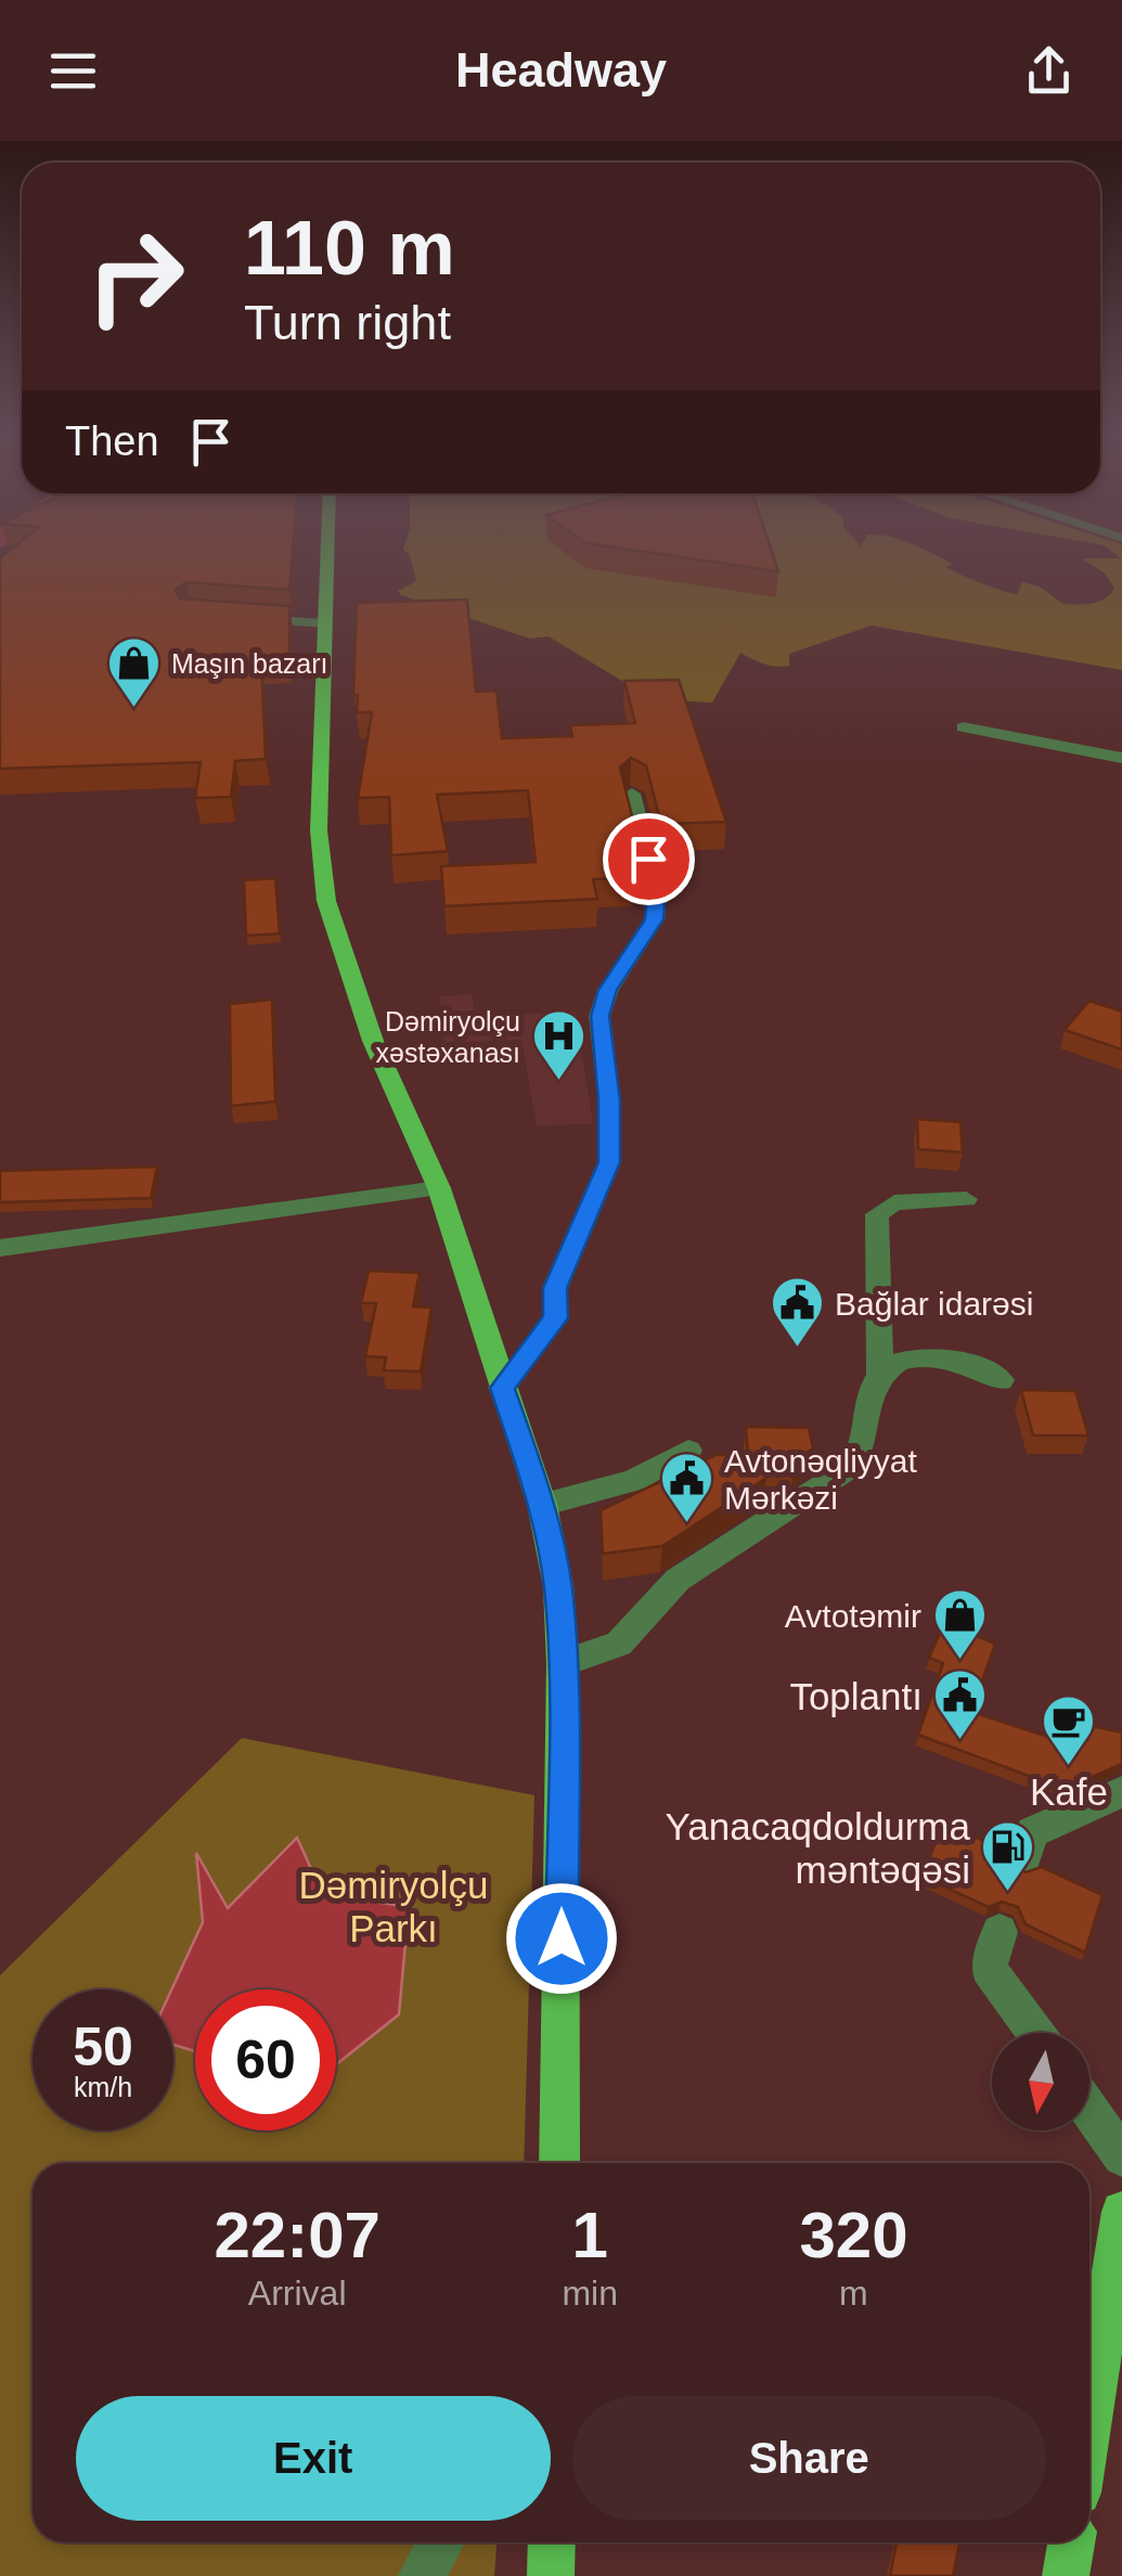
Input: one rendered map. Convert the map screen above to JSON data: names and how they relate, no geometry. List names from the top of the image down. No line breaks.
{"parks":["Dəmiryolçu Parkı"],"places":{"shop":["Maşın bazarı","Avtotəmir"],"hospital":["Dəmiryolçu xəstəxanası"],"public building":["Bağlar idarəsi","Avtonəqliyyat Mərkəzi","Toplantı"],"cafe":["Kafe"],"fuel station":["Yanacaqdoldurma məntəqəsi"]},"north":"bottom","page":{"header":"Headway","turn":["110 m","Turn right"],"then":"Then","speed":"50 km/h","limit":"60","eta":["22:07","Arrival","1","min","320","m"],"buttons":["Exit","Share"]}}
